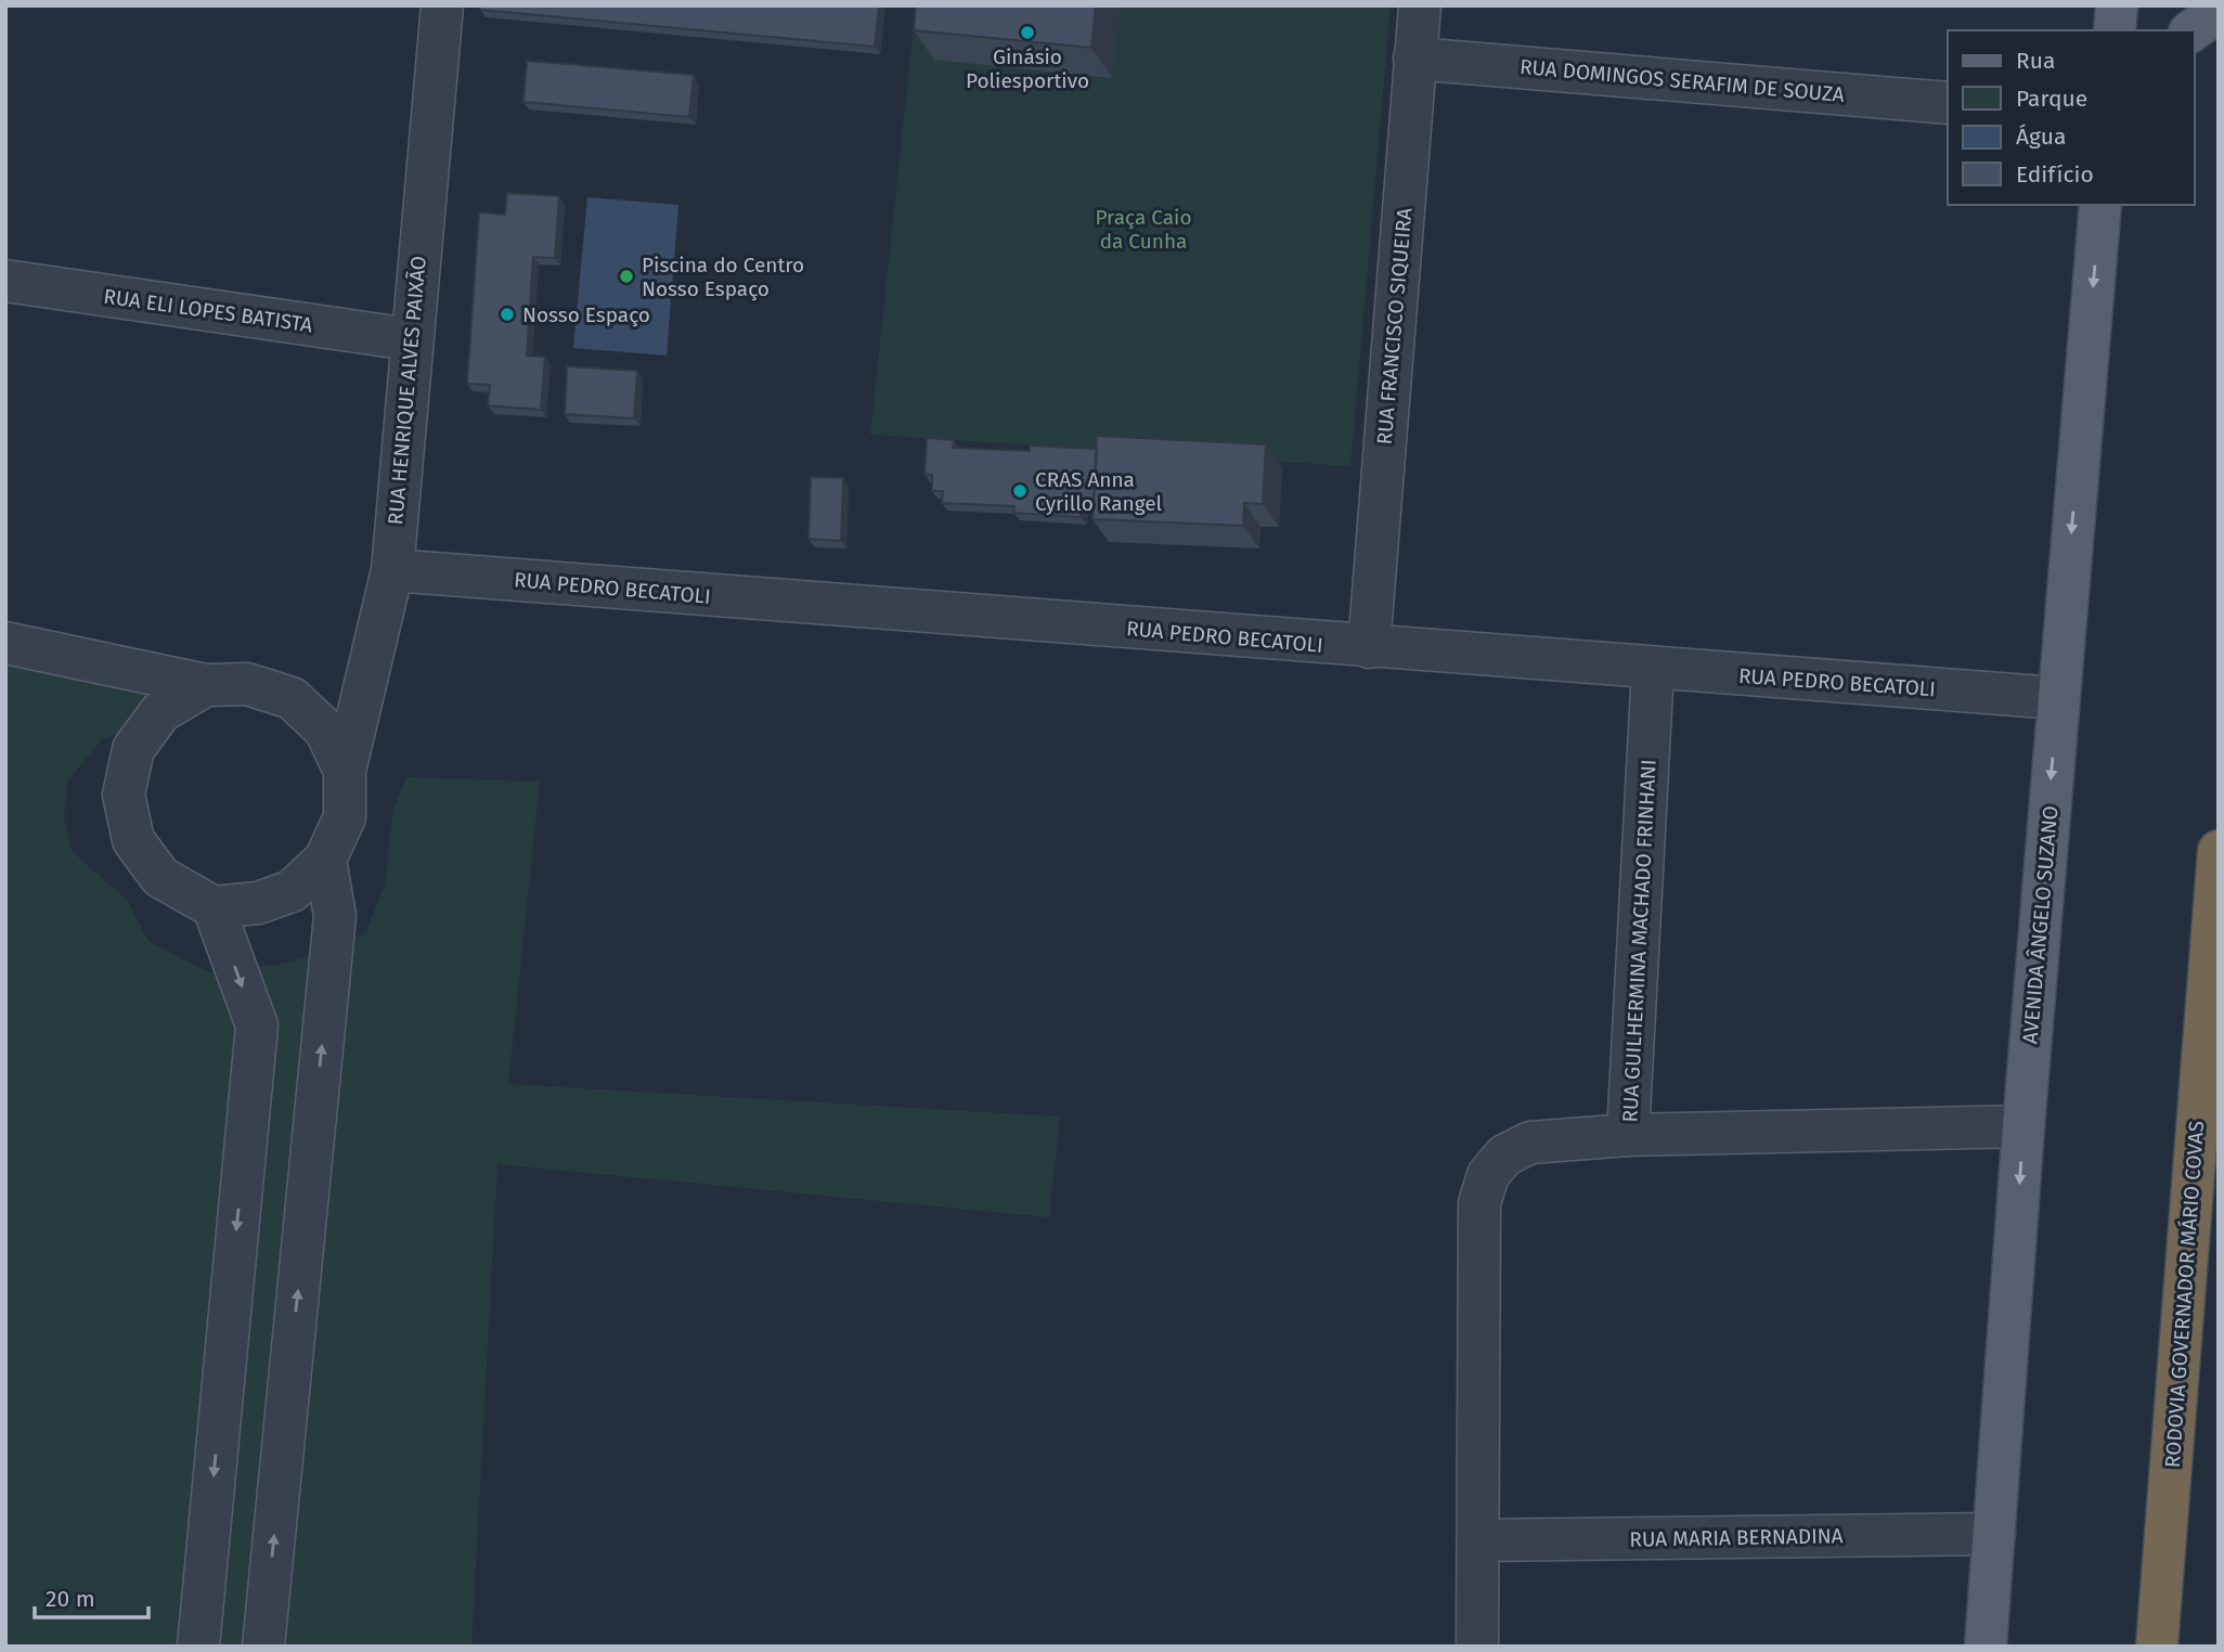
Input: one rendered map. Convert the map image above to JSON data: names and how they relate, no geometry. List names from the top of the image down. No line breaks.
{"streets":{"highway":["RODOVIA GOVERNADOR MÁRIO COVAS"],"main road":["AVENIDA ÂNGELO SUZANO"],"street":["RUA DOMINGOS SERAFIM DE SOUZA","RUA ELI LOPES BATISTA","RUA FRANCISCO SIQUEIRA","RUA HENRIQUE ALVES PAIXÃO","RUA PEDRO BECATOLI","RUA GUILHERMINA MACHADO FRINHANI","RUA MARIA BERNADINA"]},"crossings":[["RUA DOMINGOS SERAFIM DE SOUZA","RUA FRANCISCO SIQUEIRA"],["RUA ELI LOPES BATISTA","RUA HENRIQUE ALVES PAIXÃO"],["RUA FRANCISCO SIQUEIRA","RUA PEDRO BECATOLI"],["RUA HENRIQUE ALVES PAIXÃO","RUA PEDRO BECATOLI"],["RUA PEDRO BECATOLI","AVENIDA ÂNGELO SUZANO"],["RUA PEDRO BECATOLI","RUA GUILHERMINA MACHADO FRINHANI"],["AVENIDA ÂNGELO SUZANO","RUA MARIA BERNADINA"],["RUA GUILHERMINA MACHADO FRINHANI","RUA MARIA BERNADINA"]],"one_way":["AVENIDA ÂNGELO SUZANO"],"parks":["Praça Caio da Cunha"],"places":["Ginásio Poliesportivo","Piscina do Centro Nosso Espaço","Nosso Espaço","CRAS Anna Cyrillo Rangel"],"legend":["Rua","Parque","Água","Edifício"],"scale_bar":"20 m"}
